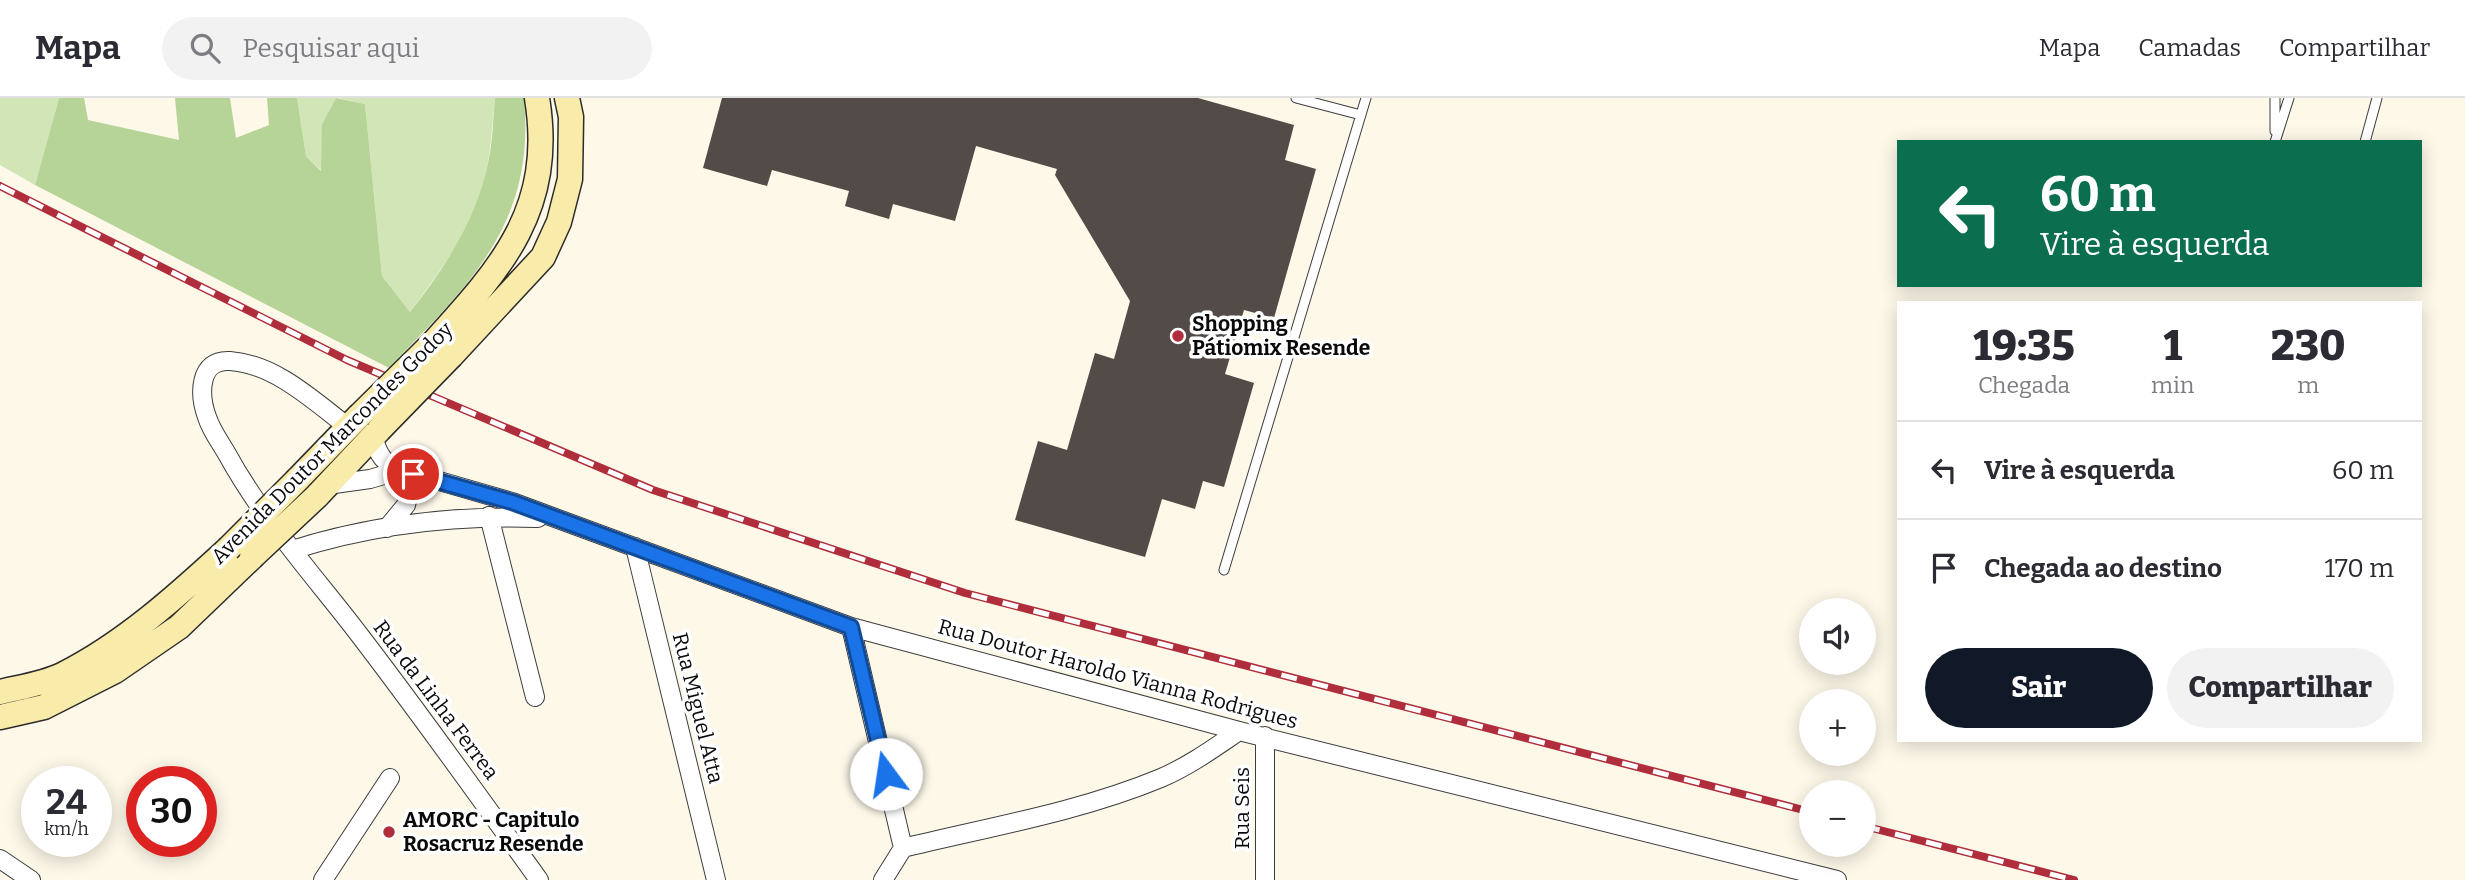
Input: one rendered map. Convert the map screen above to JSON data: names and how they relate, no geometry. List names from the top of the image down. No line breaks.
{"streets":{"main road":["Avenida Doutor Marcondes Godoy"],"street":["Rua Doutor Haroldo Vianna Rodrigues","Rua da Linha Ferrea","Rua Miguel Atta","Rua Seis"]},"crossings":[["Avenida Doutor Marcondes Godoy","Rua da Linha Ferrea"],["Rua Doutor Haroldo Vianna Rodrigues","Rua Miguel Atta"],["Rua Doutor Haroldo Vianna Rodrigues","Rua Seis"]],"places":["Shopping Pátiomix Resende","AMORC - Capitulo Rosacruz Resende"],"page":{"header":"Mapa","search":"Pesquisar aqui","nav":["Mapa","Camadas","Compartilhar"],"turn":["60 m","Vire à esquerda"],"eta":["19:35","Chegada","1","min","230","m"],"list":[{"name":"Vire à esquerda","value":"60 m"},{"name":"Chegada ao destino","value":"170 m"}],"map_buttons":["+","−"],"buttons":["Sair","Compartilhar"],"speed":"24 km/h","limit":"30"}}
